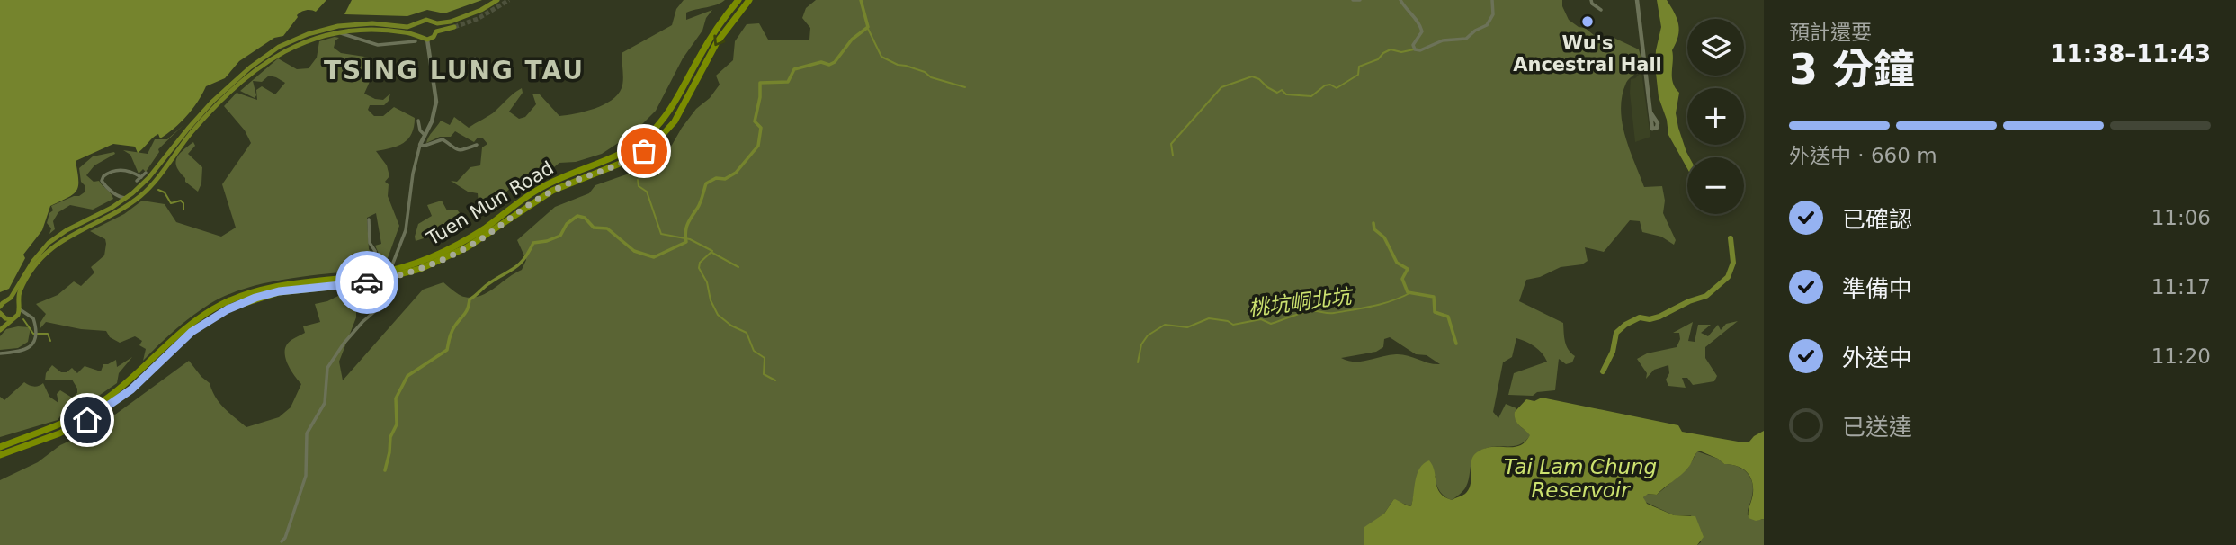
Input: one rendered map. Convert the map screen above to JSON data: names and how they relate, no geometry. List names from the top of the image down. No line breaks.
{"streets":{"highway":["Tuen Mun Road"]},"districts":["TSING LUNG TAU"],"water":["桃坑峒北坑","Tai Lam Chung Reservoir"],"places":["Wu's Ancestral Hall"],"page":{"heading":["3 分鐘","預計還要","11:38–11:43"],"map_buttons":["+","−"],"bar":"外送中 · 660 m","list":[["已確認","11:06"],["準備中","11:17"],["外送中","11:20"],"已送達"]}}
